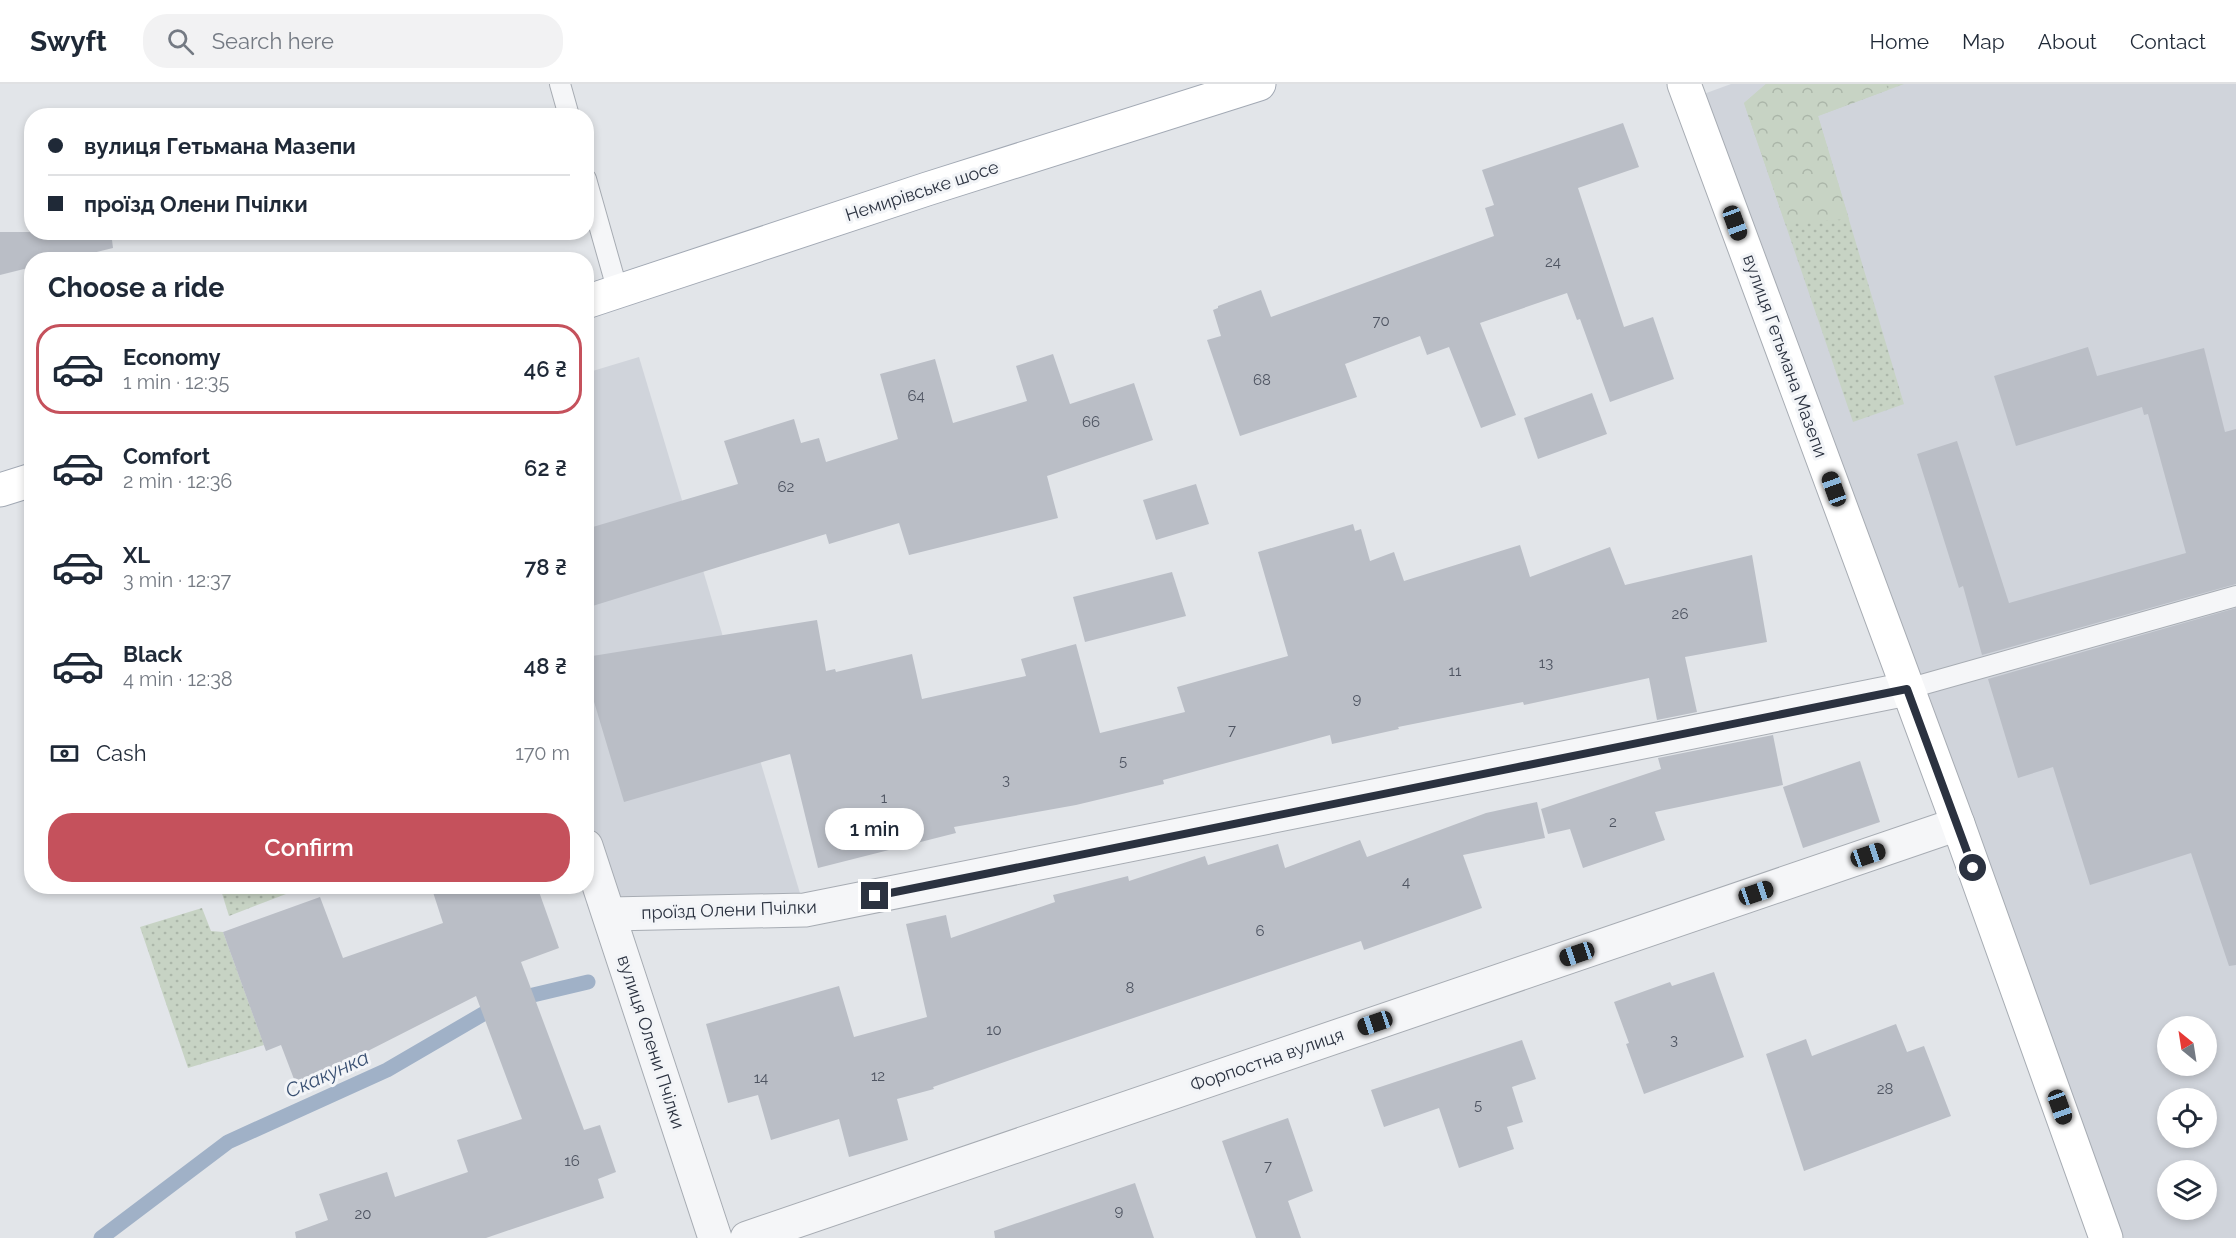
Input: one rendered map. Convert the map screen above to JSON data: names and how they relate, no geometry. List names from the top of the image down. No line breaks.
{"streets":{"street":["Немирівське шосе","вулиця Гетьмана Мазепи","проїзд Олени Пчілки","вулиця Олени Пчілки","Форпостна вулиця"]},"crossings":[["вулиця Гетьмана Мазепи","проїзд Олени Пчілки"],["вулиця Гетьмана Мазепи","Форпостна вулиця"],["проїзд Олени Пчілки","вулиця Олени Пчілки"]],"water":["Скакунка"],"house_numbers":["24","70","68","64","66","62","26","13","11","9","7","5","3","1","2","4","6","8","10","3","12","14","28","5","16","7","9","20"],"north":"top left","page":{"header":"Swyft","search":"Search here","nav":["Home","Map","About","Contact"],"banner":["вулиця Гетьмана Мазепи","проїзд Олени Пчілки"],"heading":"Choose a ride","list":[{"name":"Economy","note":"1 min · 12:35","value":"46 ₴"},{"name":"Comfort","note":"2 min · 12:36","value":"62 ₴"},{"name":"XL","note":"3 min · 12:37","value":"78 ₴"},{"name":"Black","note":"4 min · 12:38","value":"48 ₴"}],"pay":["Cash","170 m"],"buttons":"Confirm","bubble":"1 min"}}
